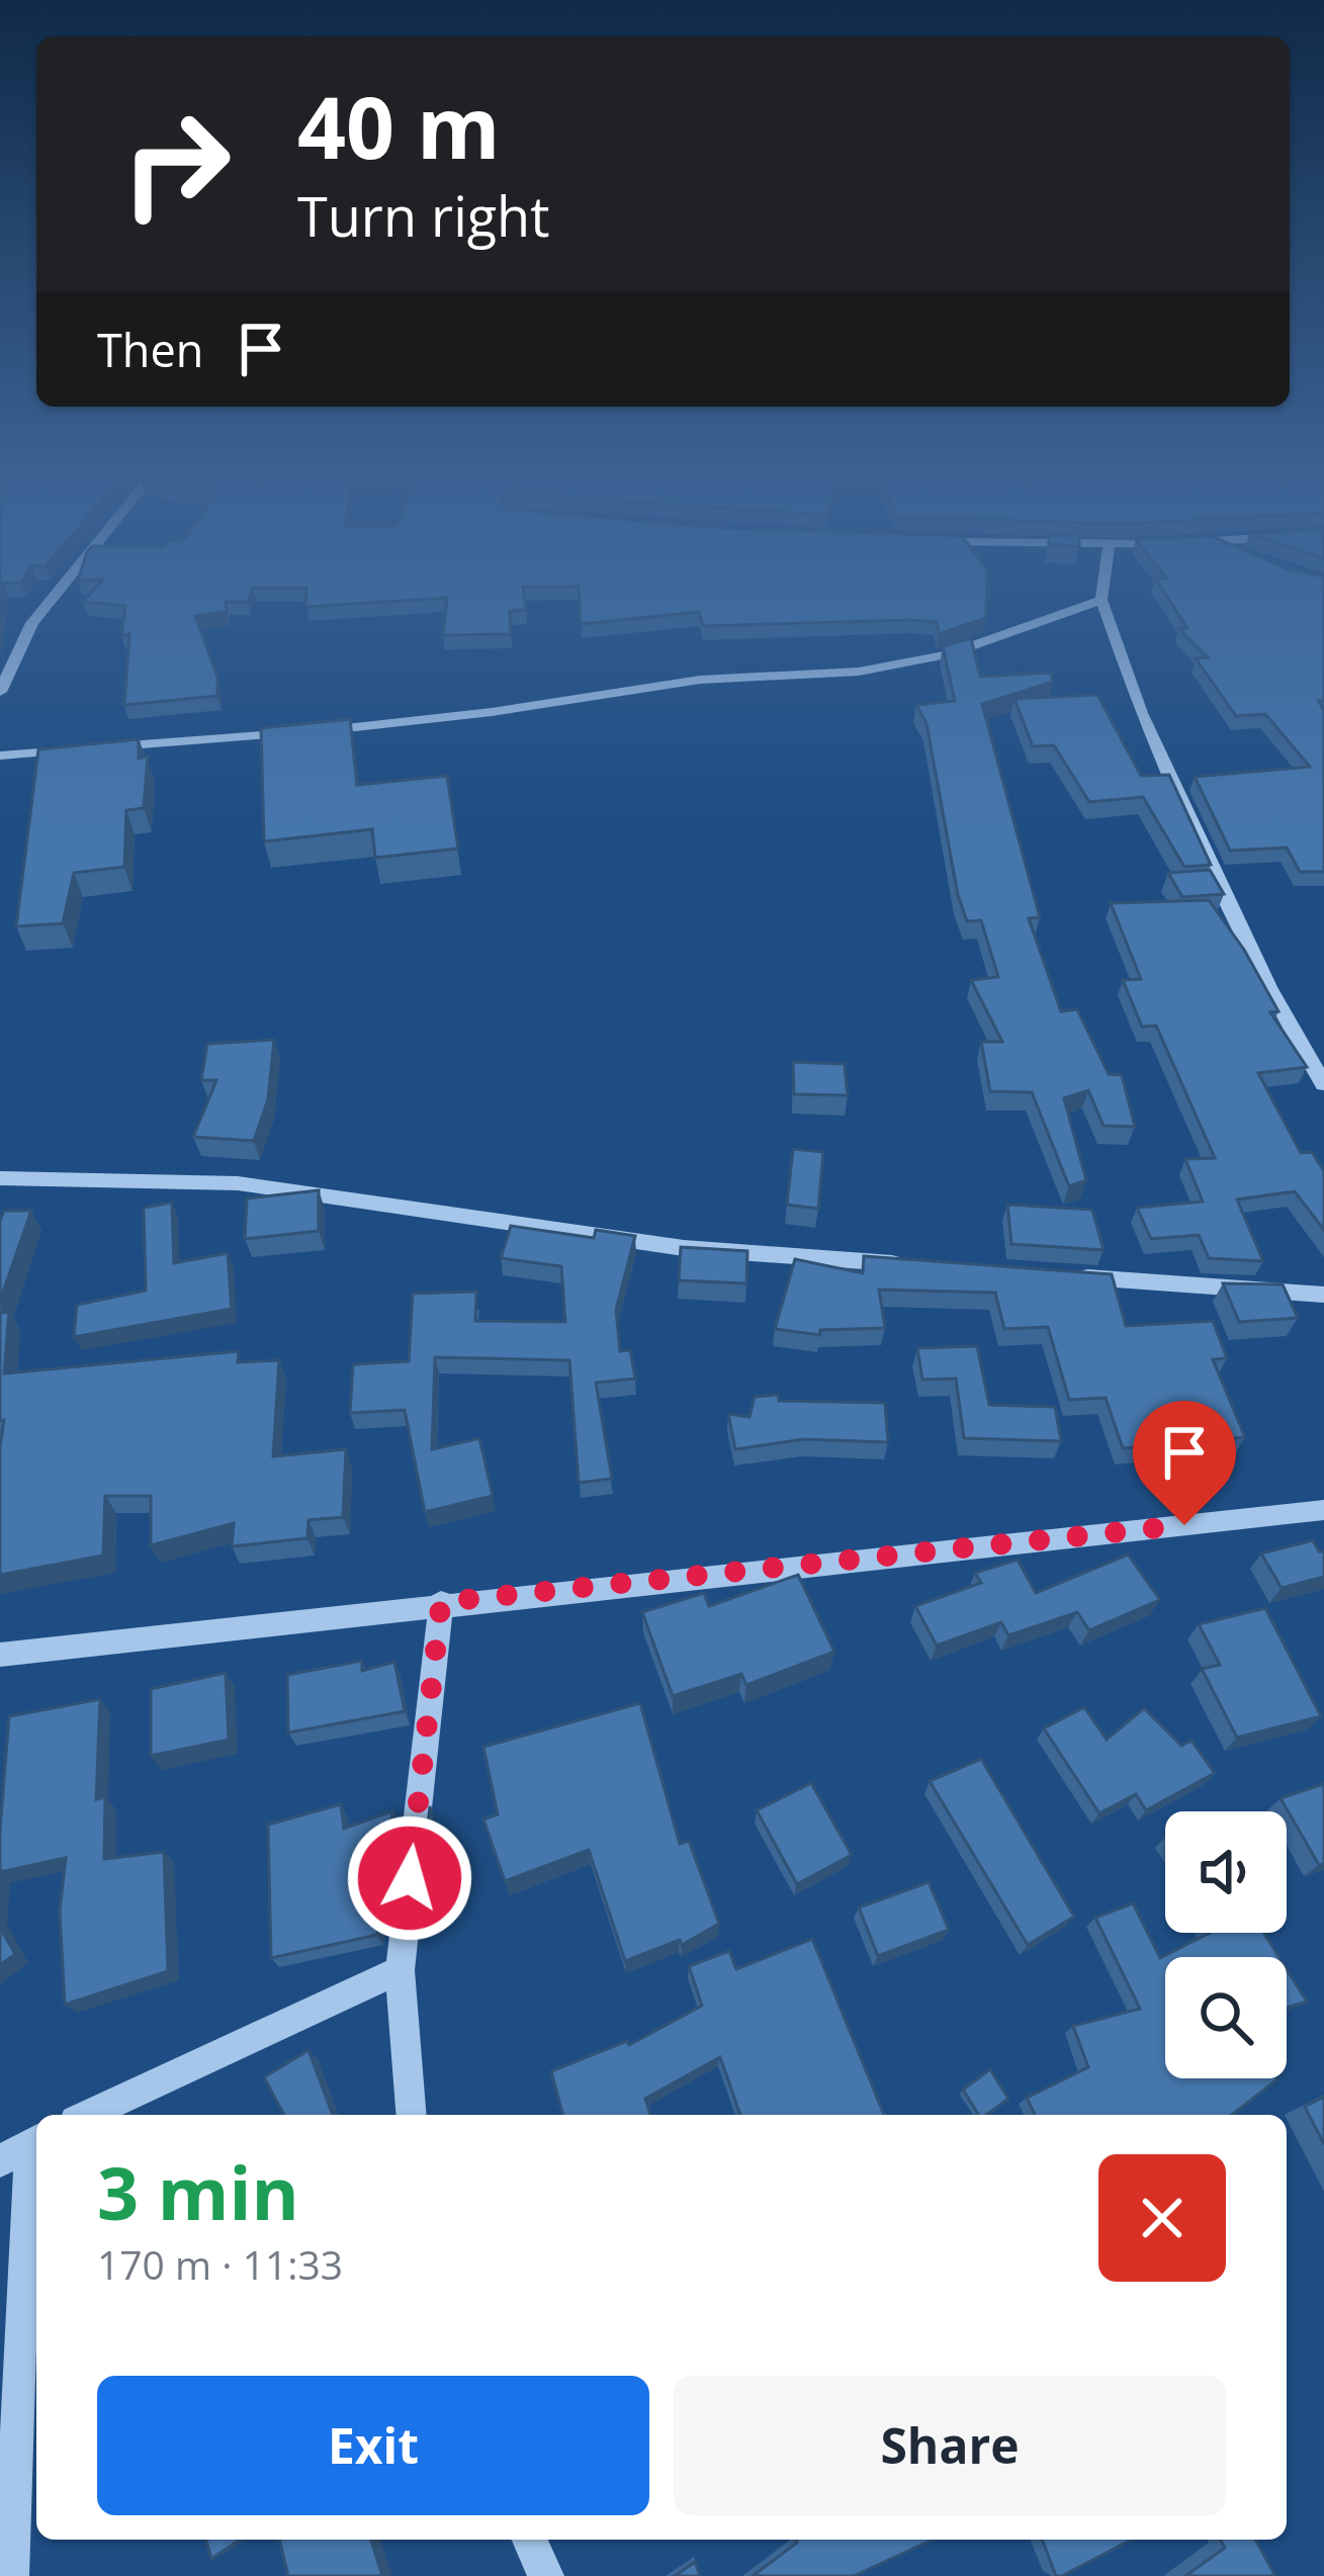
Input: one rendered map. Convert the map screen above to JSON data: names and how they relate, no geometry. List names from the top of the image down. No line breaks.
{"page":{"turn":["40 m","Turn right"],"then":"Then","heading":["3 min","170 m · 11:33"],"buttons":["Exit","Share"]}}
